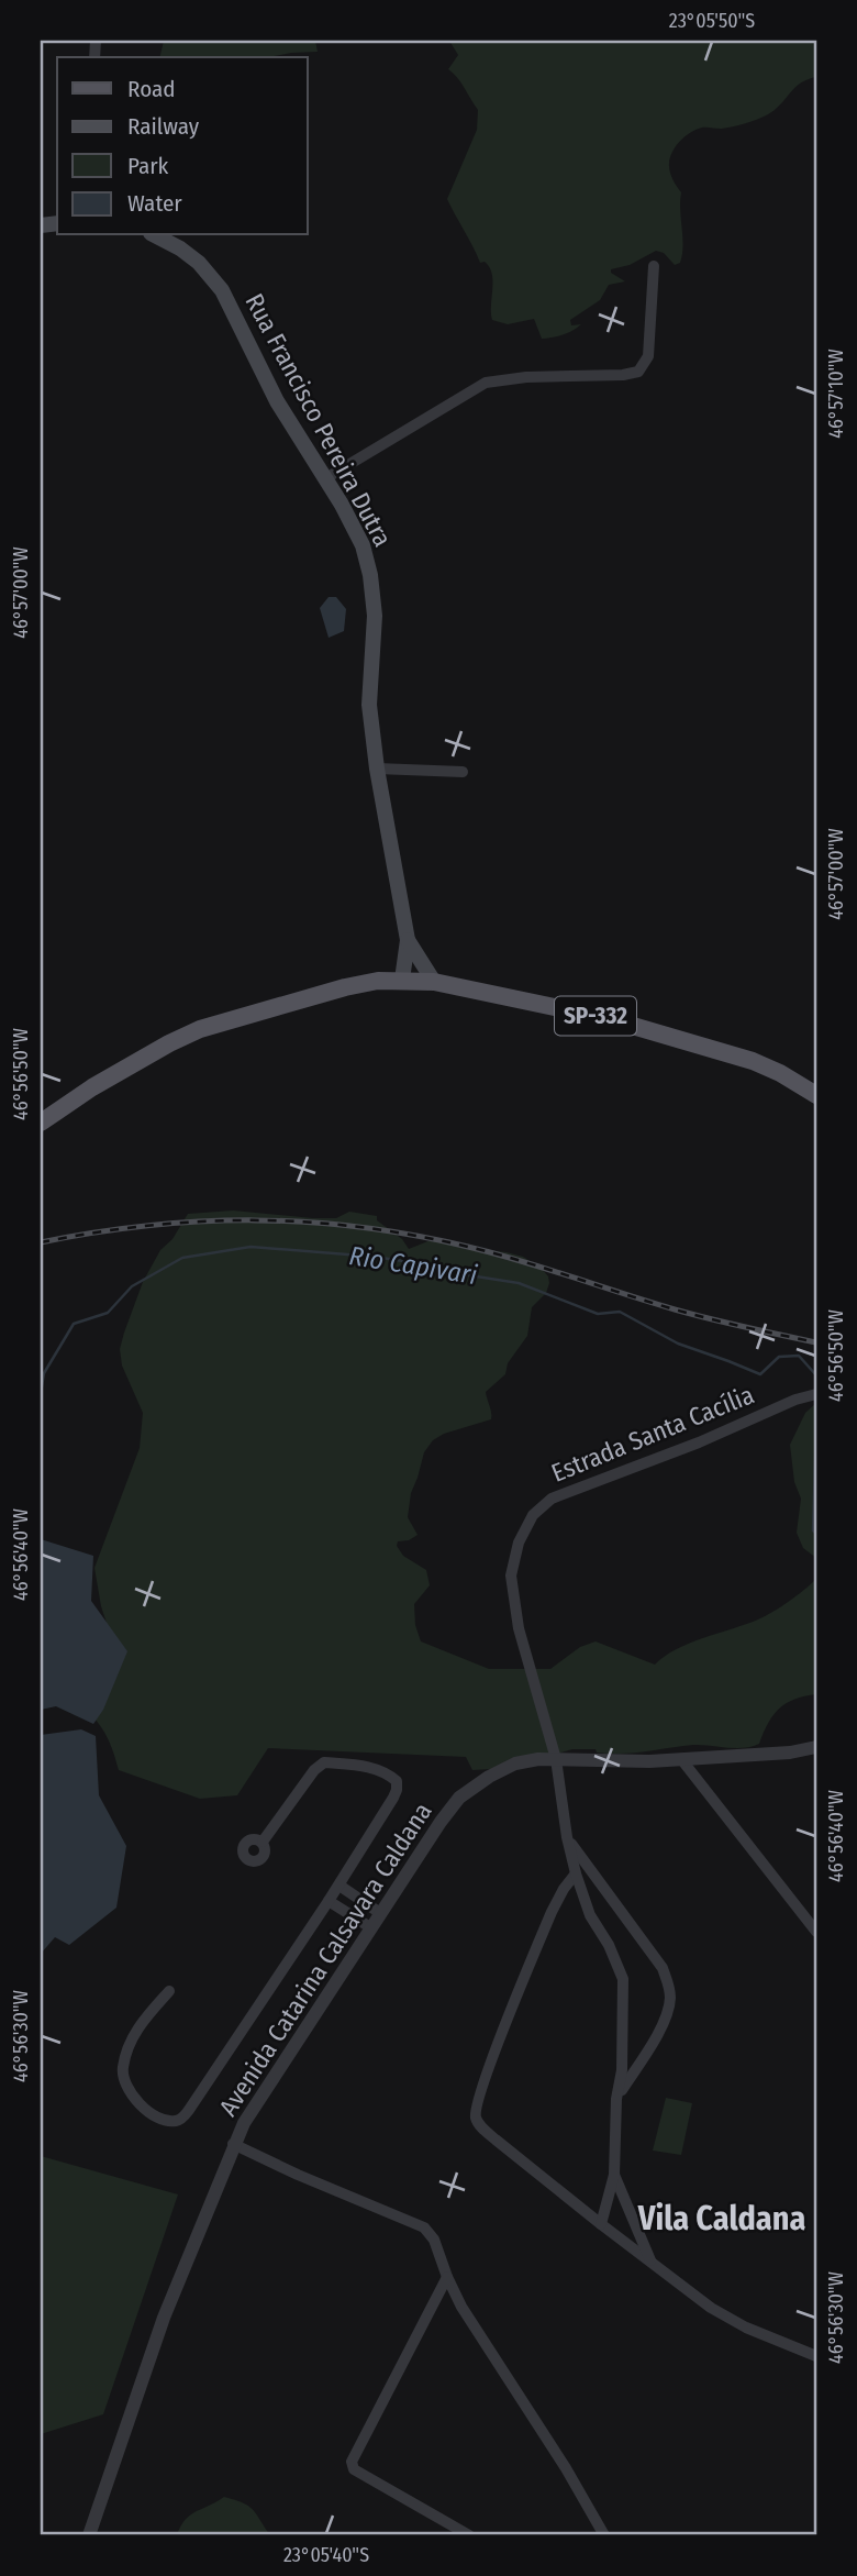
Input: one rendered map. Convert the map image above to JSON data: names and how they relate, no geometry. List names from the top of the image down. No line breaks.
{"streets":{"main road":["Rua Francisco Pereira Dutra","SP-332"],"street":["Estrada Santa Cacília","Avenida Catarina Calsavara Caldana"]},"crossings":[["Rua Francisco Pereira Dutra","SP-332"],["Estrada Santa Cacília","Avenida Catarina Calsavara Caldana"]],"districts":["Vila Caldana"],"water":["Rio Capivari"],"legend":["Road","Railway","Park","Water"],"coordinates":["23°05'50\"S","46°57'10\"W","46°57'00\"W","46°56'50\"W","46°56'40\"W","46°56'30\"W","23°05'40\"S"]}
